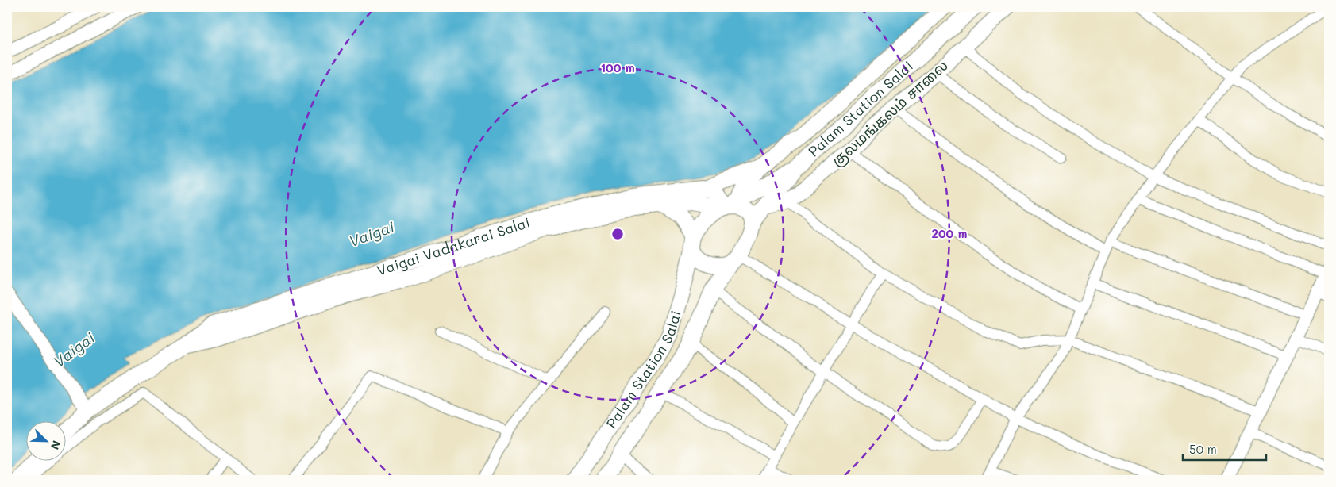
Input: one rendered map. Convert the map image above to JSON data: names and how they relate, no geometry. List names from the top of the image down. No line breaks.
{"streets":{"main road":["Palam Station Salai","குலமங்கலம் சாலை","Vaigai Vadakarai Salai"]},"crossings":[["Palam Station Salai","குலமங்கலம் சாலை"],["Palam Station Salai","Vaigai Vadakarai Salai"]],"water":["Vaigai"],"scale_bar":"50 m","north":"bottom right","rings":["100 m","200 m"]}
